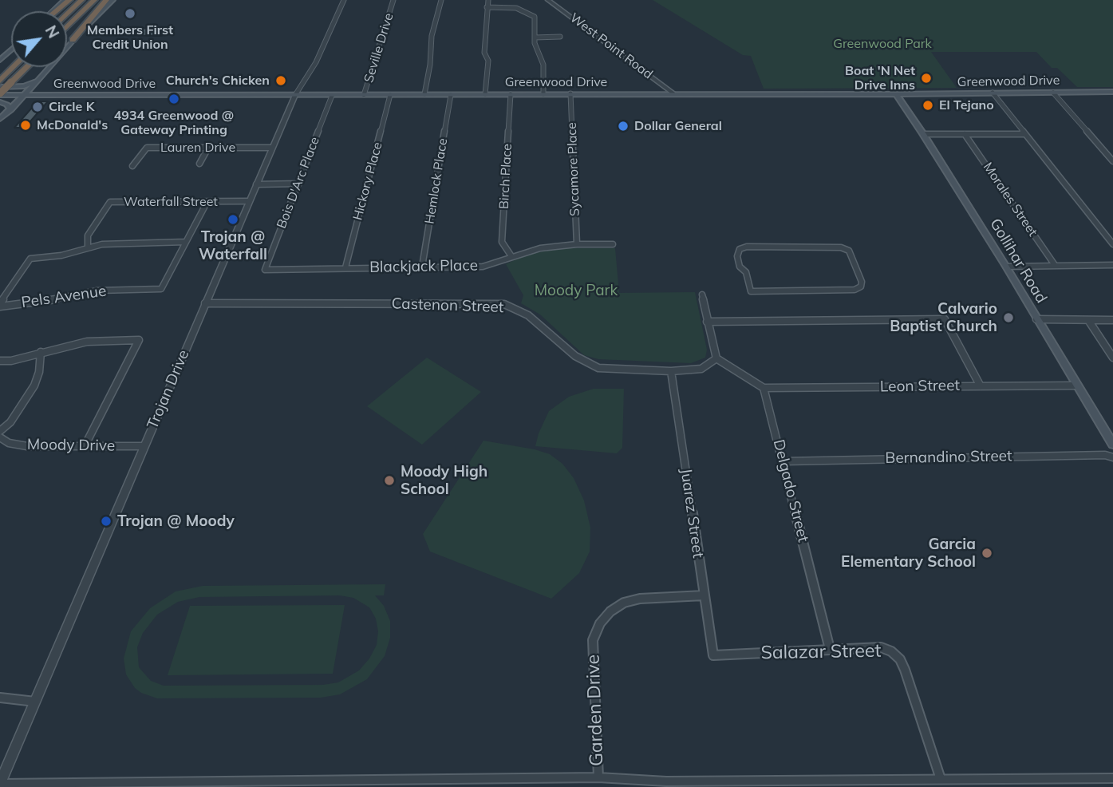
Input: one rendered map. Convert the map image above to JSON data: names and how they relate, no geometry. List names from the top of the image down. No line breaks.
{"streets":{"main road":["Greenwood Drive","Gollihar Road"],"street":["West Point Road","Seville Drive","Lauren Drive","Sycamore Place","Birch Place","Hickory Place","Hemlock Place","Bois D'Arc Place","Morales Street","Waterfall Street","Blackjack Place","Pels Avenue","Castenon Street","Leon Street","Trojan Drive","Moody Drive","Bernandino Street","Delgado Street","Juarez Street","Salazar Street","Garden Drive"]},"crossings":[["West Point Road","Greenwood Drive"],["Seville Drive","Greenwood Drive"],["Greenwood Drive","Sycamore Place"],["Greenwood Drive","Birch Place"],["Greenwood Drive","Hickory Place"],["Greenwood Drive","Hemlock Place"],["Greenwood Drive","Bois D'Arc Place"],["Greenwood Drive","Gollihar Road"],["Greenwood Drive","Trojan Drive"],["Lauren Drive","Trojan Drive"],["Sycamore Place","Blackjack Place"],["Birch Place","Blackjack Place"],["Hickory Place","Blackjack Place"],["Hemlock Place","Blackjack Place"],["Bois D'Arc Place","Blackjack Place"],["Waterfall Street","Trojan Drive"],["Gollihar Road","Leon Street"],["Castenon Street","Trojan Drive"],["Castenon Street","Juarez Street"],["Leon Street","Delgado Street"],["Trojan Drive","Moody Drive"],["Bernandino Street","Delgado Street"],["Delgado Street","Salazar Street"],["Juarez Street","Salazar Street"],["Juarez Street","Garden Drive"]],"parks":["Greenwood Park","Moody Park"],"places":["Members First Credit Union","Boat 'N Net Drive Inns","Church's Chicken","4934 Greenwood @ Gateway Printing","El Tejano","Circle K","McDonald's","Dollar General","Trojan @ Waterfall","Calvario Baptist Church","Moody High School","Trojan @ Moody","Garcia Elementary School"],"north":"top right"}
